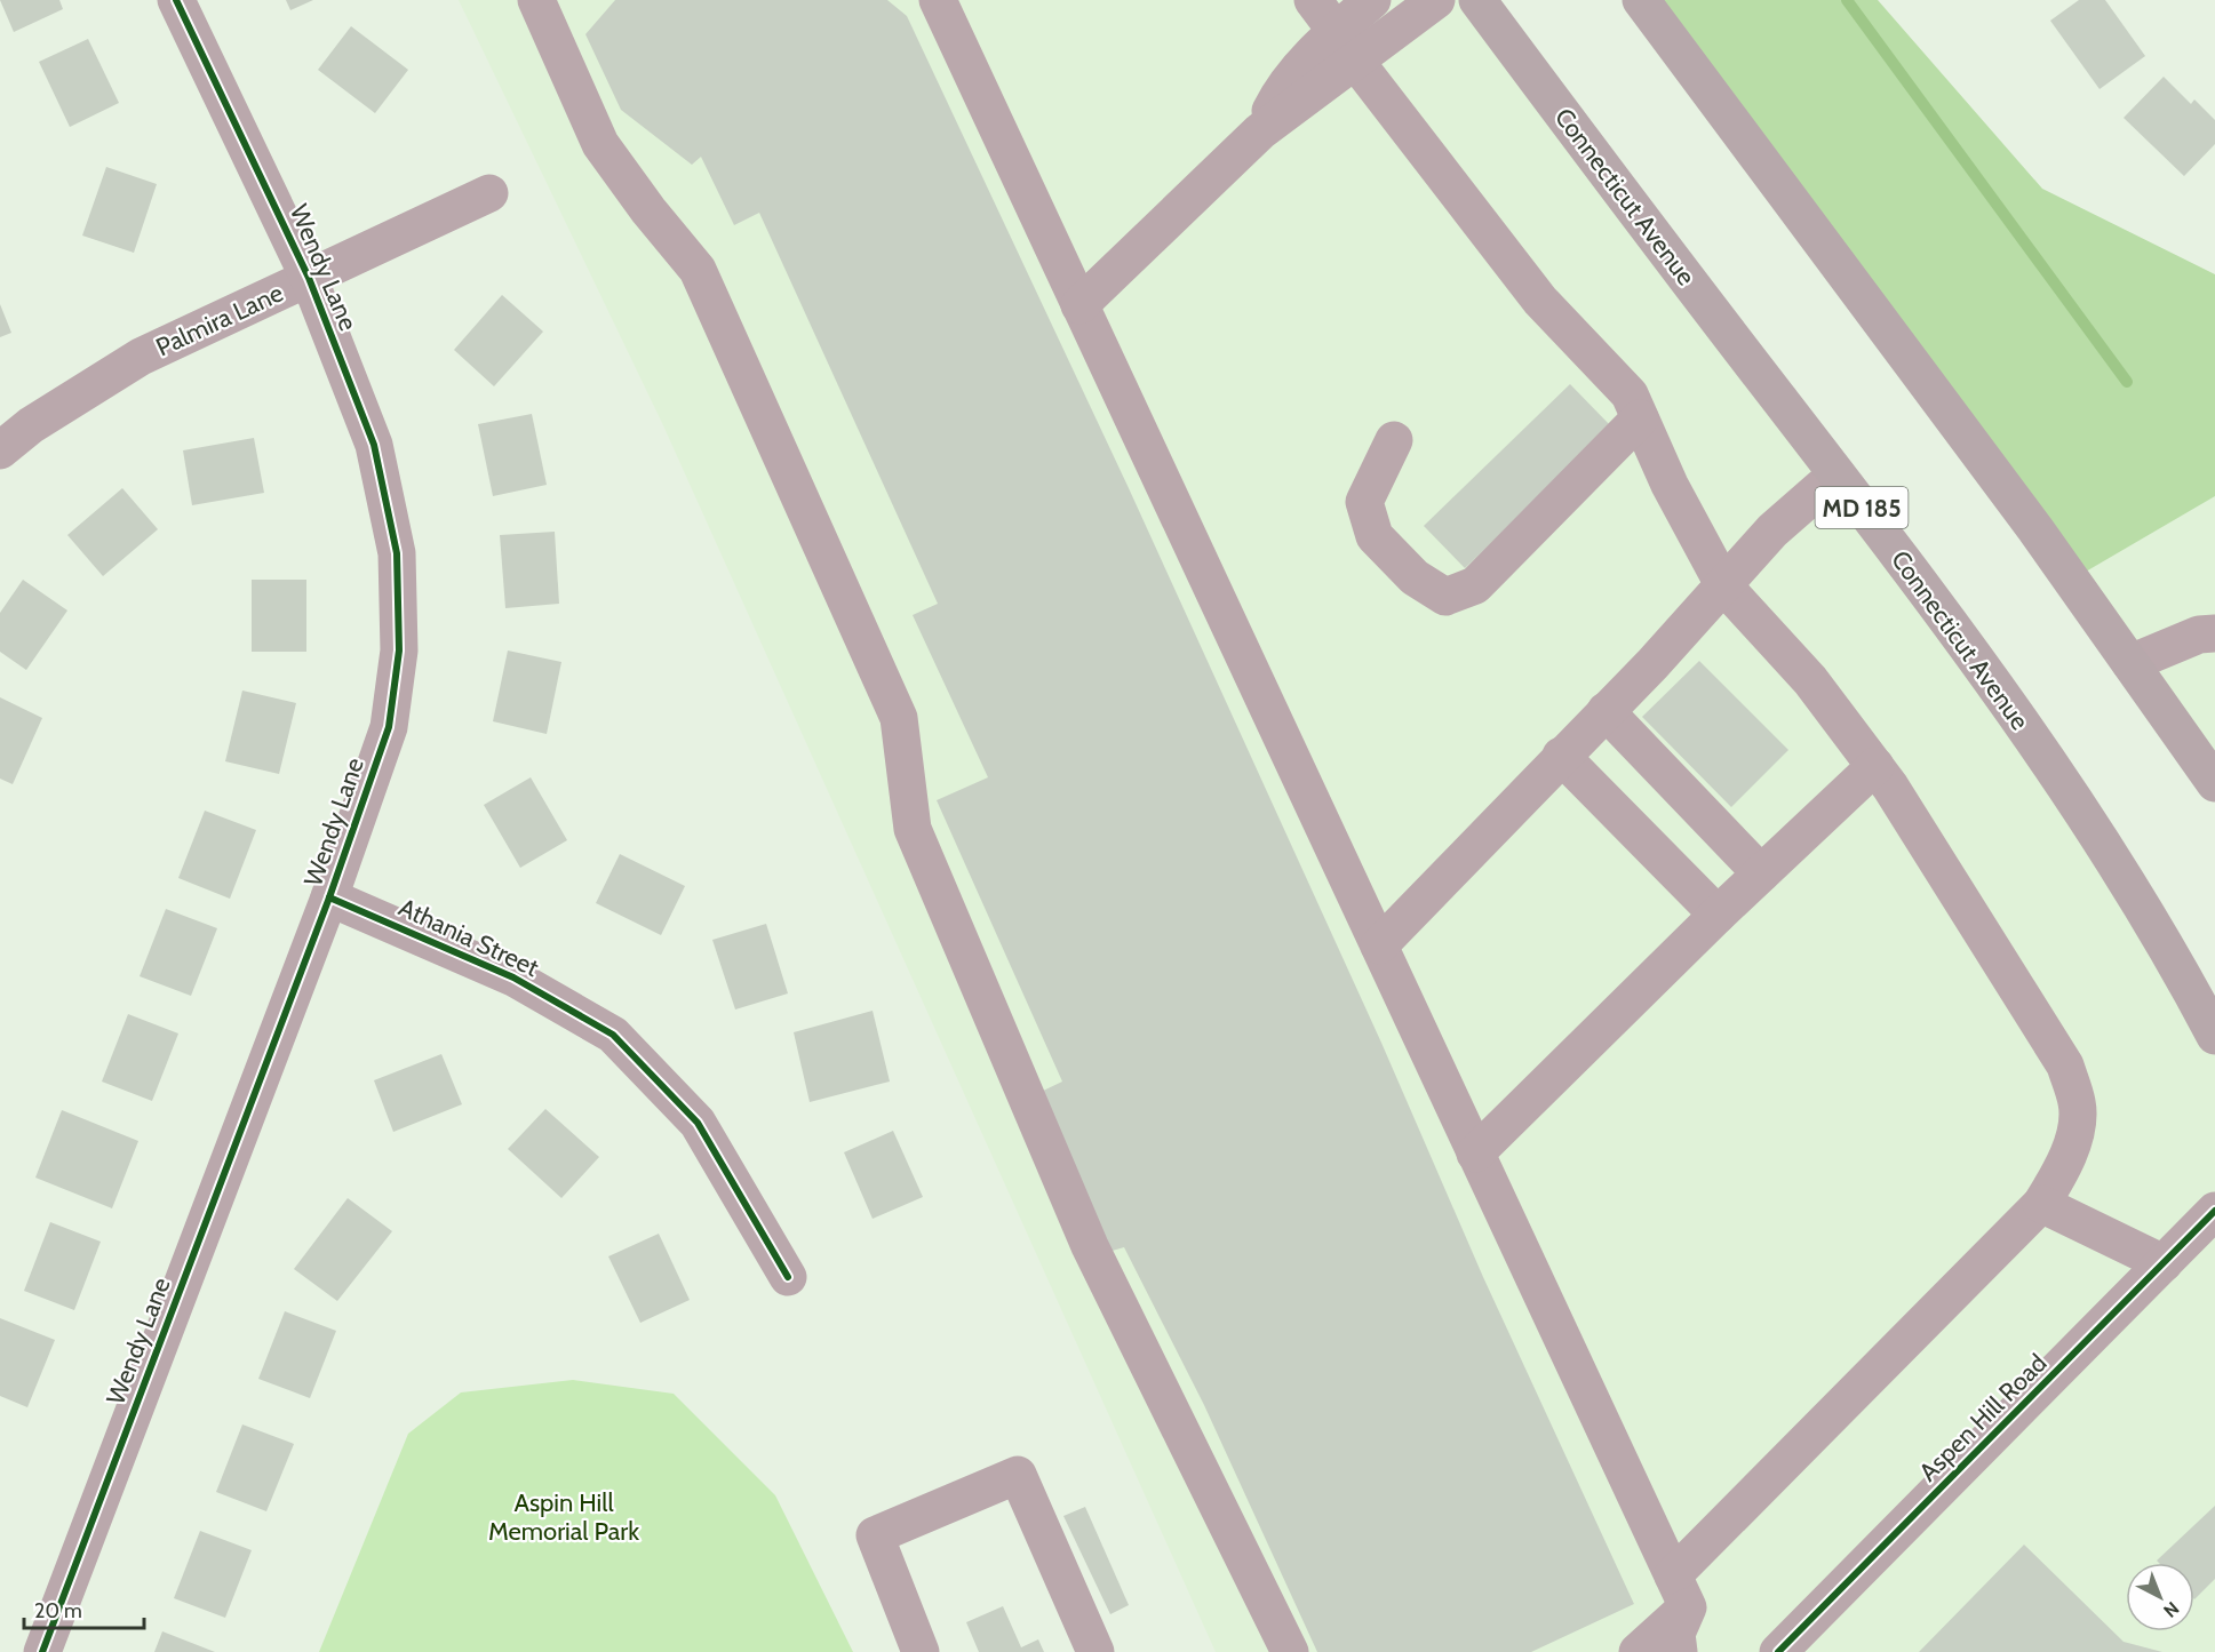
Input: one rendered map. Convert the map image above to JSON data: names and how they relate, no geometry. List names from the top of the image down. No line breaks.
{"streets":{"main road":["Connecticut Avenue","MD 185"],"street":["Wendy Lane","Palmira Lane","Athania Street","Aspen Hill Road"]},"crossings":[["Wendy Lane","Palmira Lane"],["Wendy Lane","Athania Street"]],"parks":["Aspin Hill Memorial Park"],"scale_bar":"20 m","north":"bottom right"}
